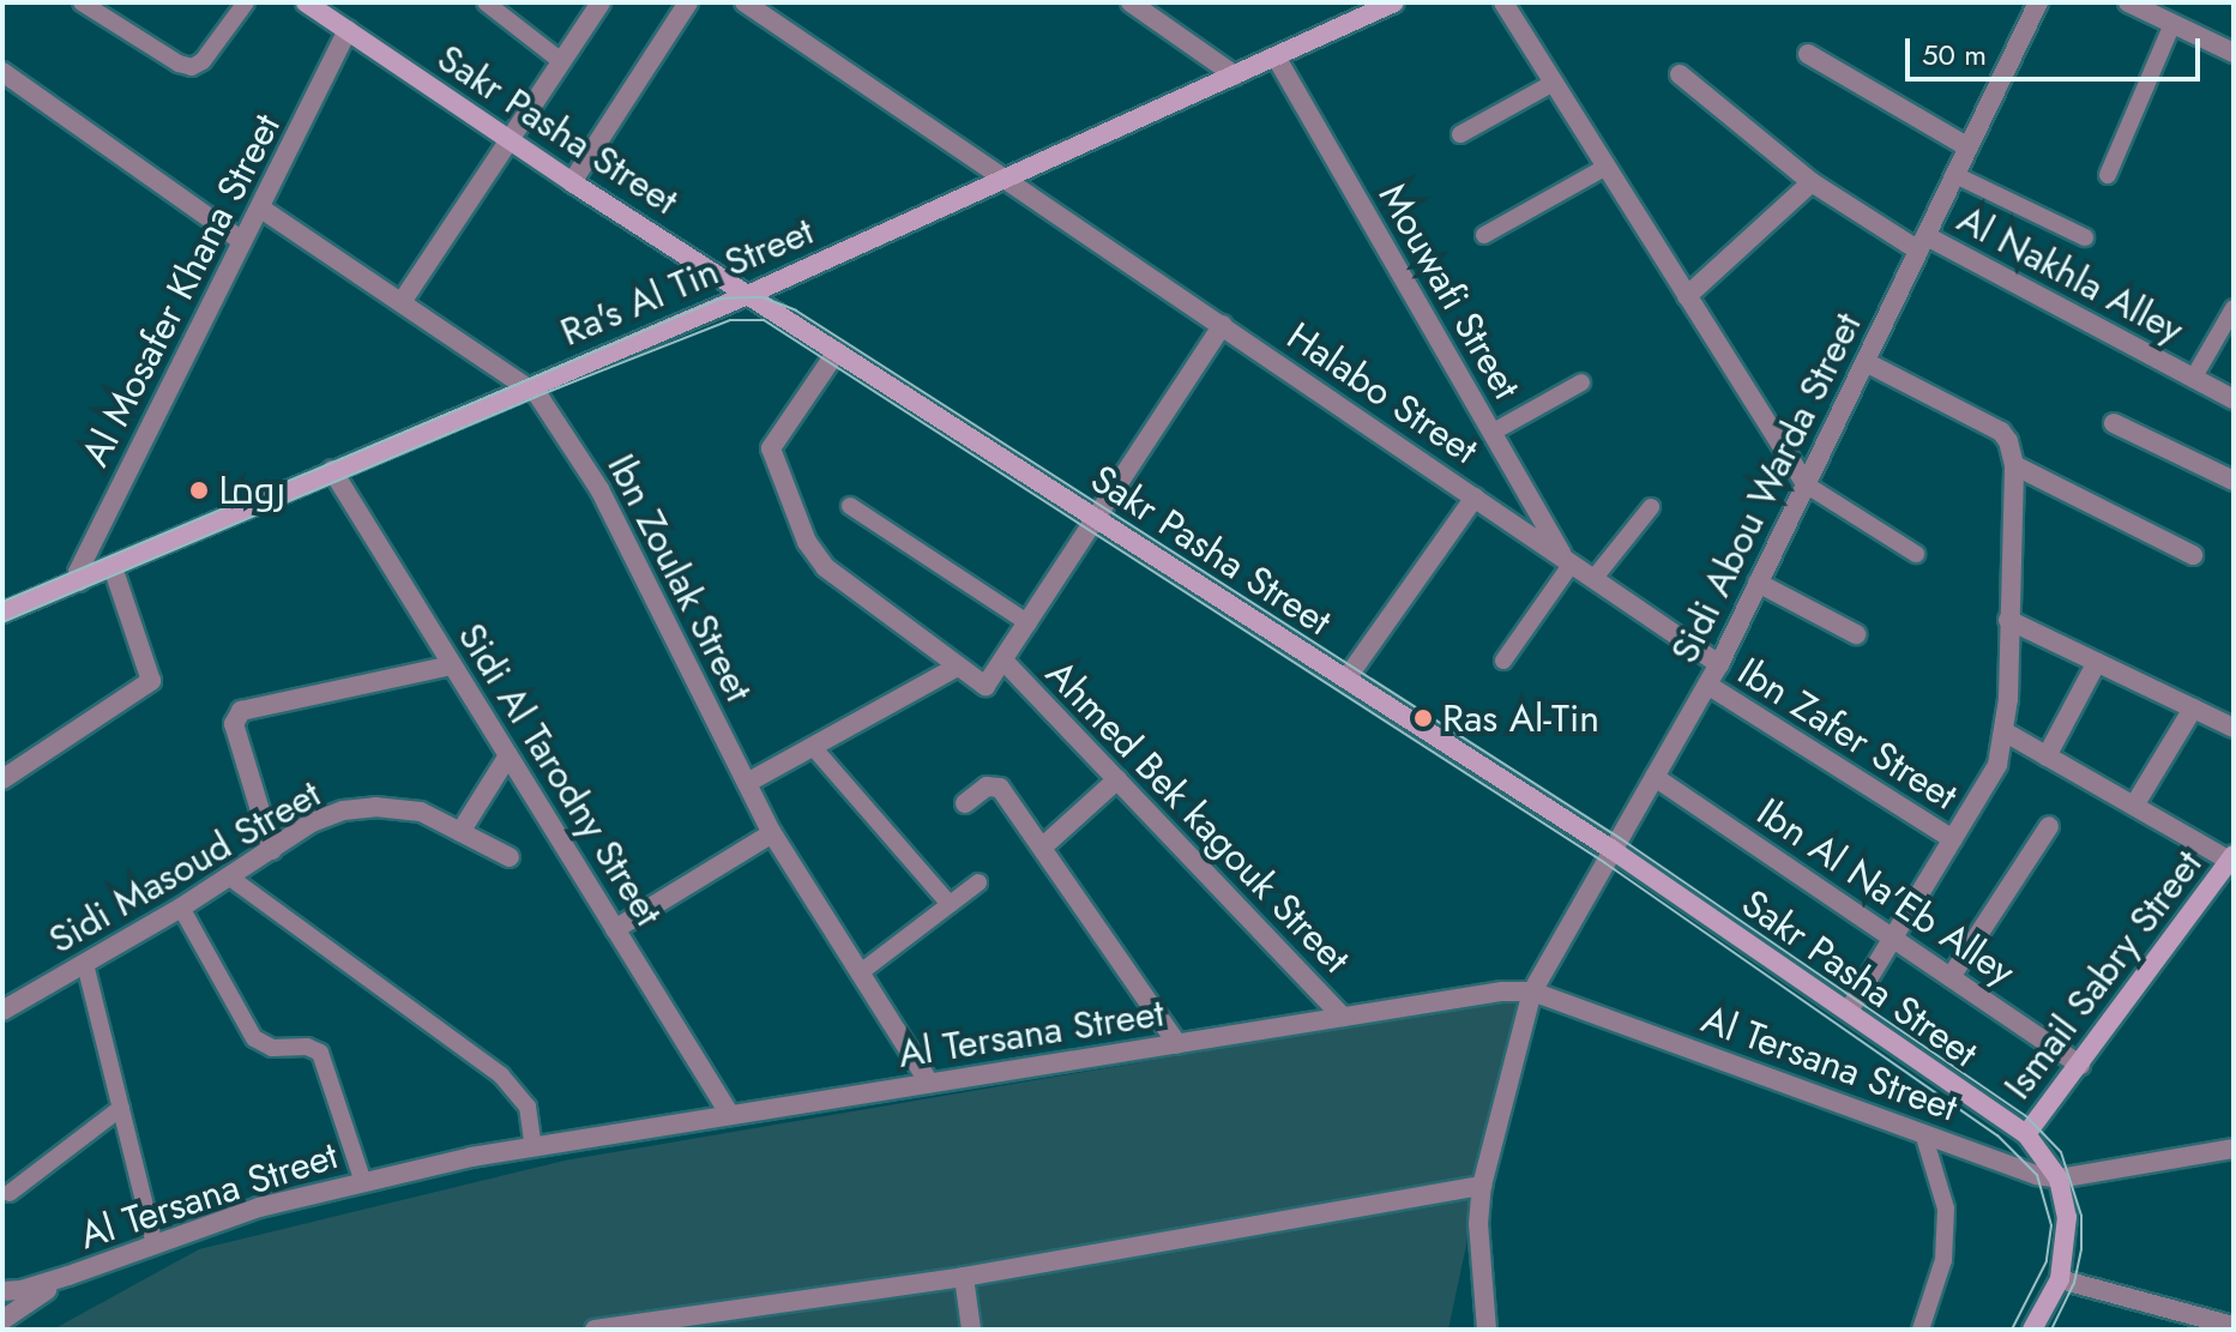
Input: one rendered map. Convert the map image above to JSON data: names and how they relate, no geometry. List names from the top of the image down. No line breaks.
{"streets":{"main road":["Sakr Pasha Street","Ra's Al Tin Street","Ismail Sabry Street"],"street":["Al Nakhla Alley","Al Mosafer Khana Street","Mouwafi Street","Halabo Street","Sidi Abou Warda Street","Ibn Zoulak Street","Ibn Zafer Street","Sidi Al Tarodny Street","Ahmed Bek kagouk Street","Sidi Masoud Street","Ibn Al Na'Eb Alley","Al Tersana Street"]},"crossings":[["Sakr Pasha Street","Ra's Al Tin Street"],["Sakr Pasha Street","Al Mosafer Khana Street"],["Sakr Pasha Street","Sidi Abou Warda Street"],["Sakr Pasha Street","Ismail Sabry Street"],["Sakr Pasha Street","Al Tersana Street"],["Al Nakhla Alley","Sidi Abou Warda Street"],["Ra's Al Tin Street","Al Mosafer Khana Street"],["Ra's Al Tin Street","Mouwafi Street"],["Ra's Al Tin Street","Halabo Street"],["Ra's Al Tin Street","Ibn Zoulak Street"],["Ra's Al Tin Street","Sidi Al Tarodny Street"],["Al Mosafer Khana Street","Ibn Zoulak Street"],["Mouwafi Street","Halabo Street"],["Halabo Street","Sidi Abou Warda Street"],["Sidi Abou Warda Street","Ibn Zafer Street"],["Sidi Abou Warda Street","Ibn Al Na'Eb Alley"],["Sidi Abou Warda Street","Al Tersana Street"],["Ibn Zoulak Street","Al Tersana Street"],["Sidi Al Tarodny Street","Al Tersana Street"],["Ahmed Bek kagouk Street","Al Tersana Street"],["Ibn Al Na'Eb Alley","Ismail Sabry Street"]],"places":["روما","Ras Al-Tin"],"scale_bar":"50 m"}
